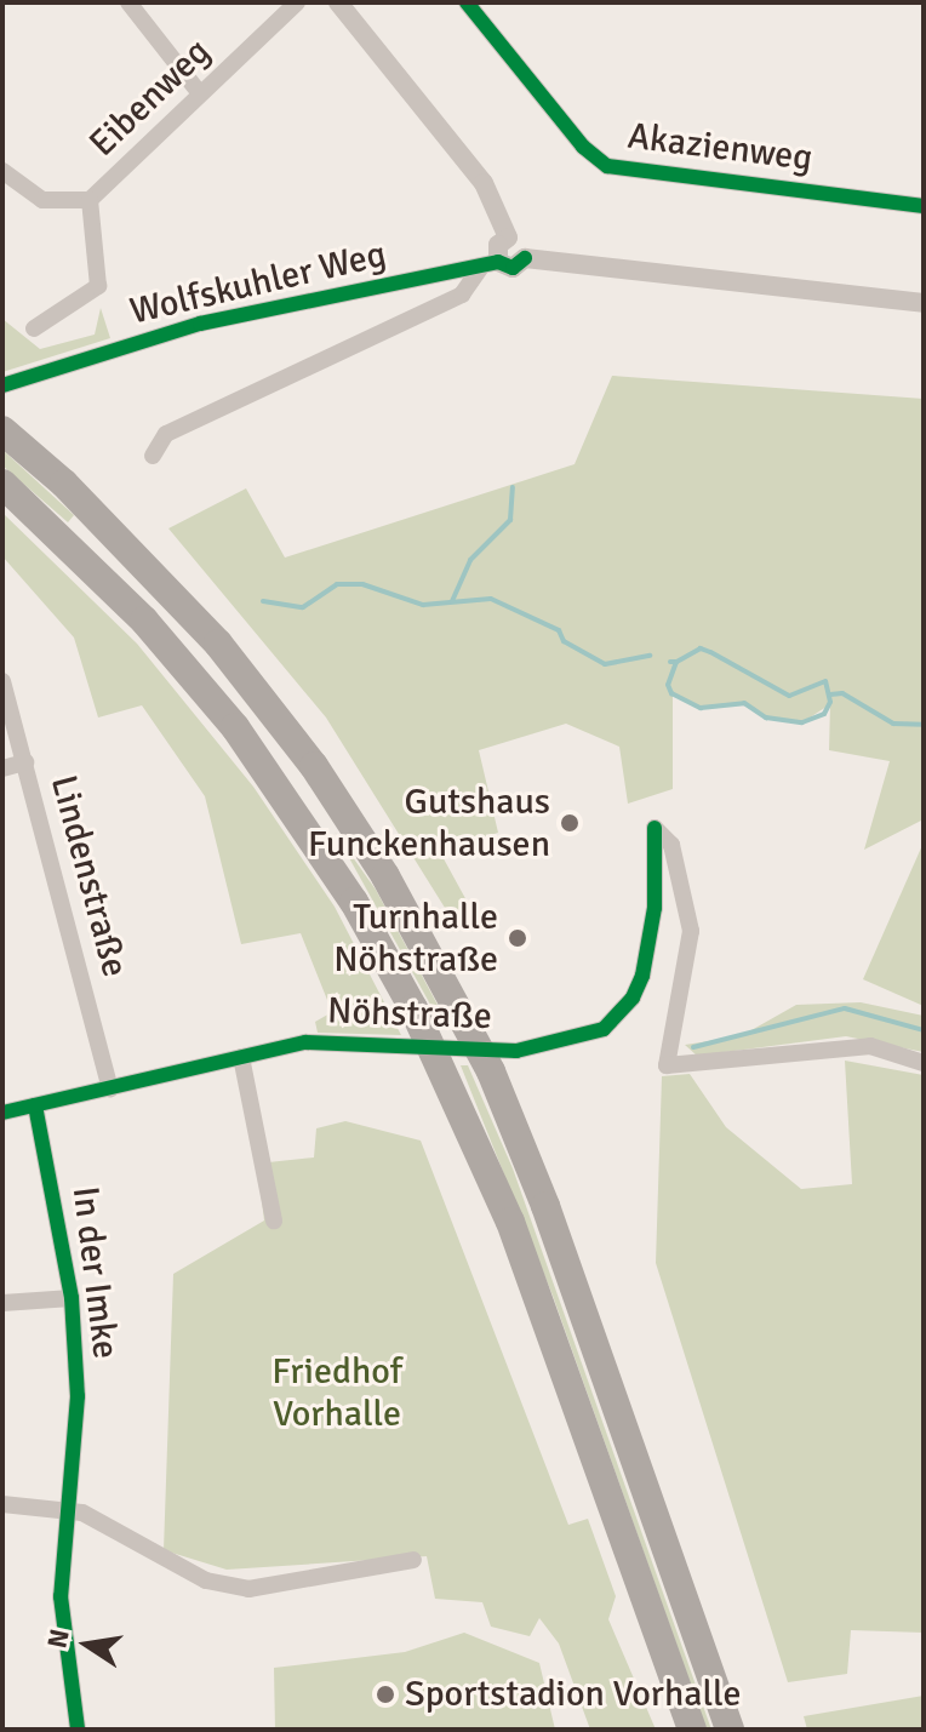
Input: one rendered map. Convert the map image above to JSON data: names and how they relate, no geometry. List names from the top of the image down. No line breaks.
{"streets":{"street":["Eibenweg","Akazienweg","Wolfskuhler Weg","Lindenstraße","Nöhstraße","In der Imke"]},"crossings":[["Lindenstraße","Nöhstraße"],["Nöhstraße","In der Imke"]],"parks":["Friedhof Vorhalle"],"places":["Gutshaus Funckenhausen","Turnhalle Nöhstraße","Sportstadion Vorhalle"],"north":"left"}
